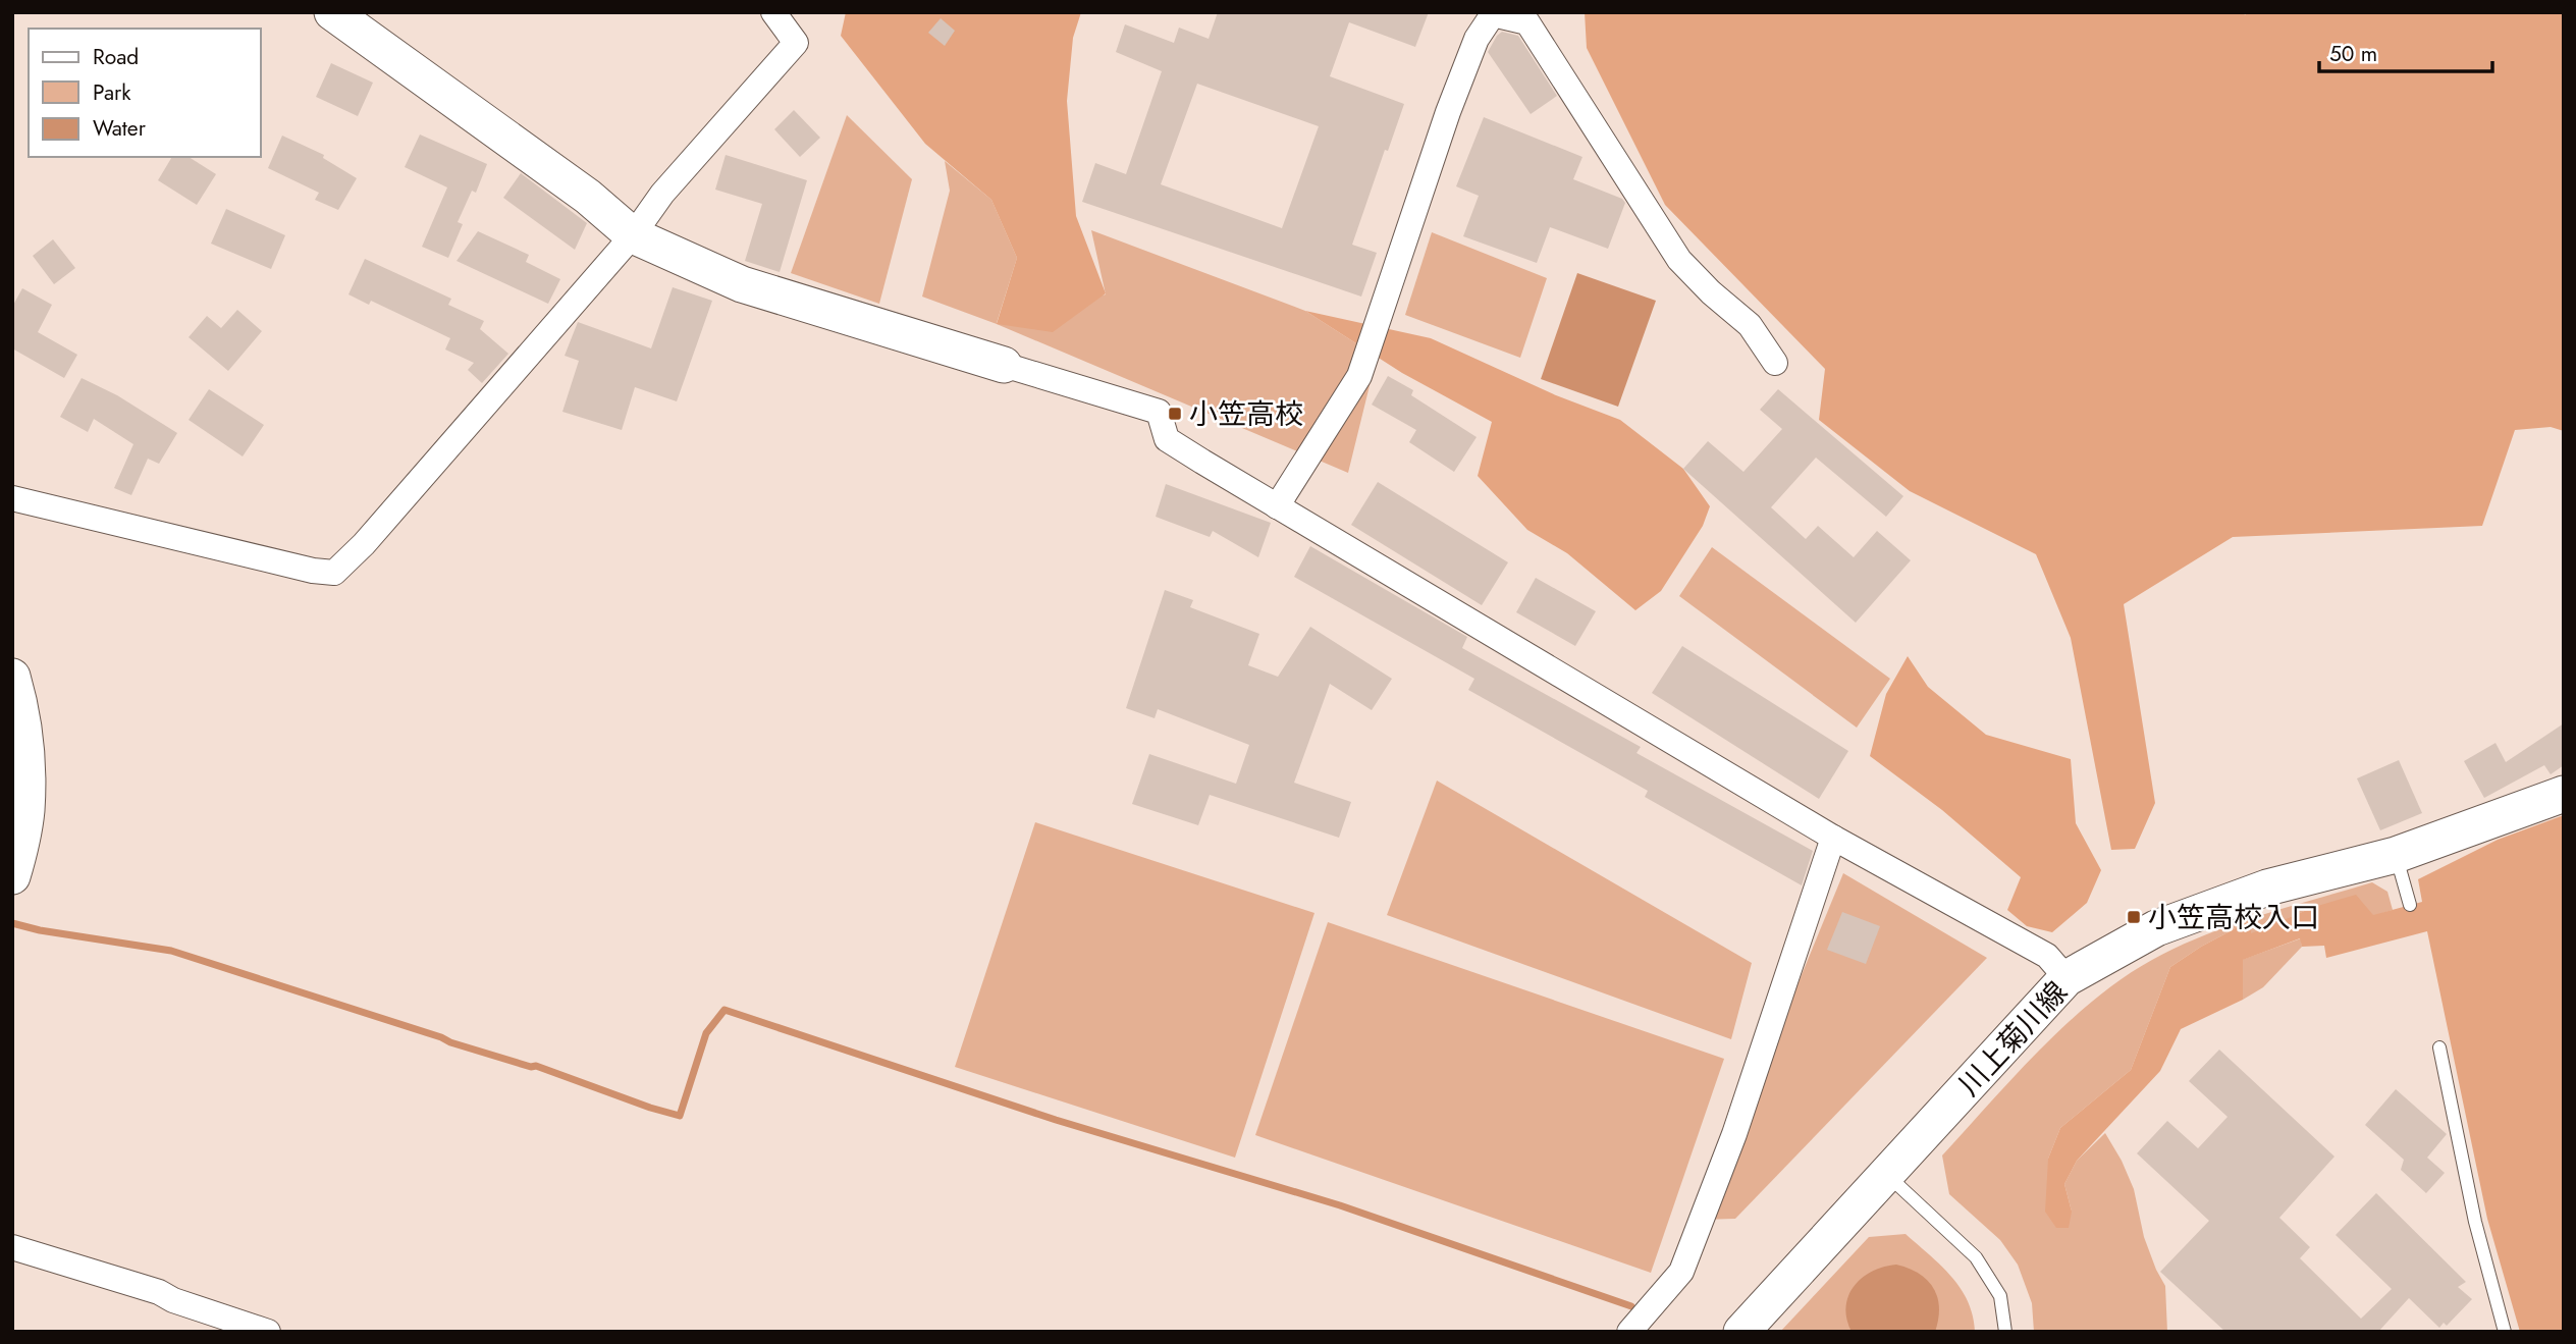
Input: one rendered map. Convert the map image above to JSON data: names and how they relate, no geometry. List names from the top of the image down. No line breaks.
{"streets":{"main road":["川上菊川線"]},"places":{"transit":["小笠高校","小笠高校入口"]},"legend":["Road","Park","Water"],"scale_bar":"50 m"}
